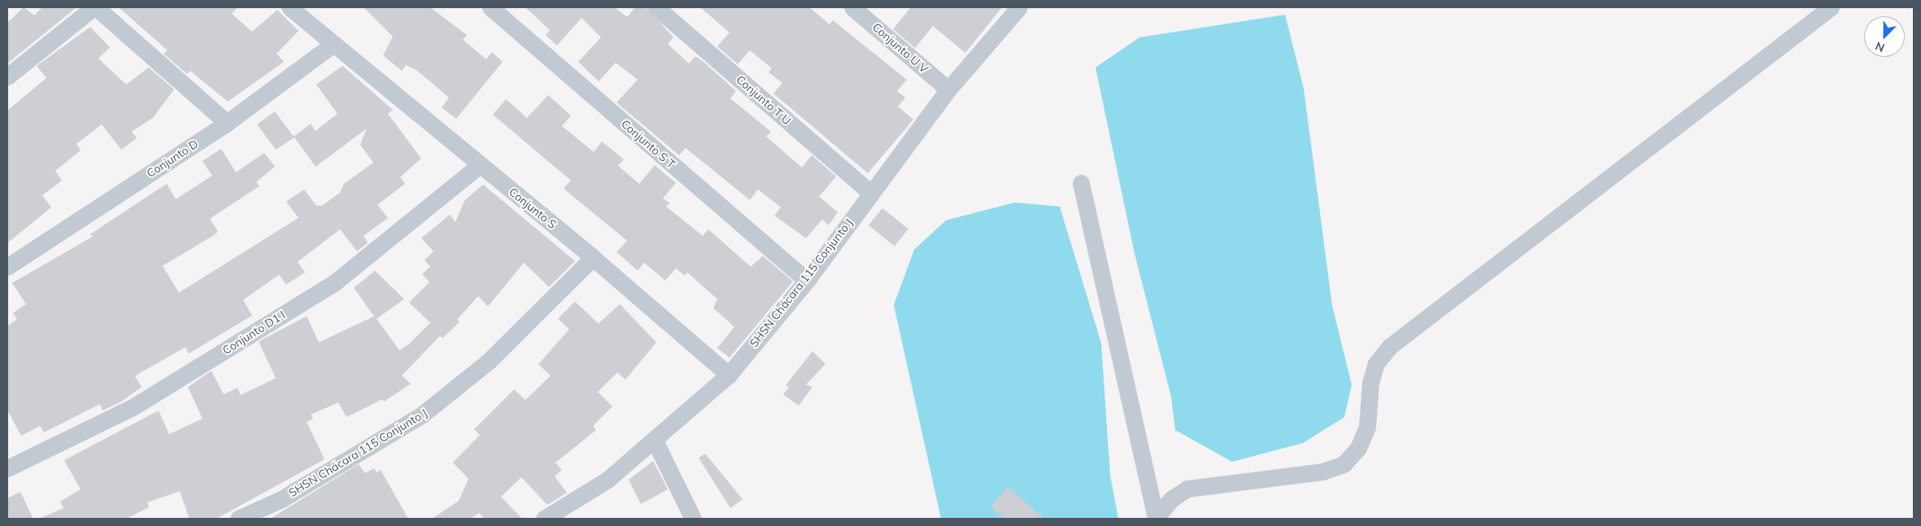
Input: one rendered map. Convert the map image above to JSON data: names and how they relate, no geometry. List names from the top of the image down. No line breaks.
{"streets":{"street":["Conjunto U V","Conjunto T U","Conjunto S T","Conjunto D","Conjunto S","SHSN Chácara 115 Conjunto J","Conjunto D1 I"]},"crossings":[["Conjunto U V","SHSN Chácara 115 Conjunto J"],["Conjunto T U","SHSN Chácara 115 Conjunto J"],["Conjunto S T","SHSN Chácara 115 Conjunto J"],["Conjunto D","Conjunto S"],["Conjunto S","SHSN Chácara 115 Conjunto J"],["Conjunto S","Conjunto D1 I"]],"north":"bottom left"}
